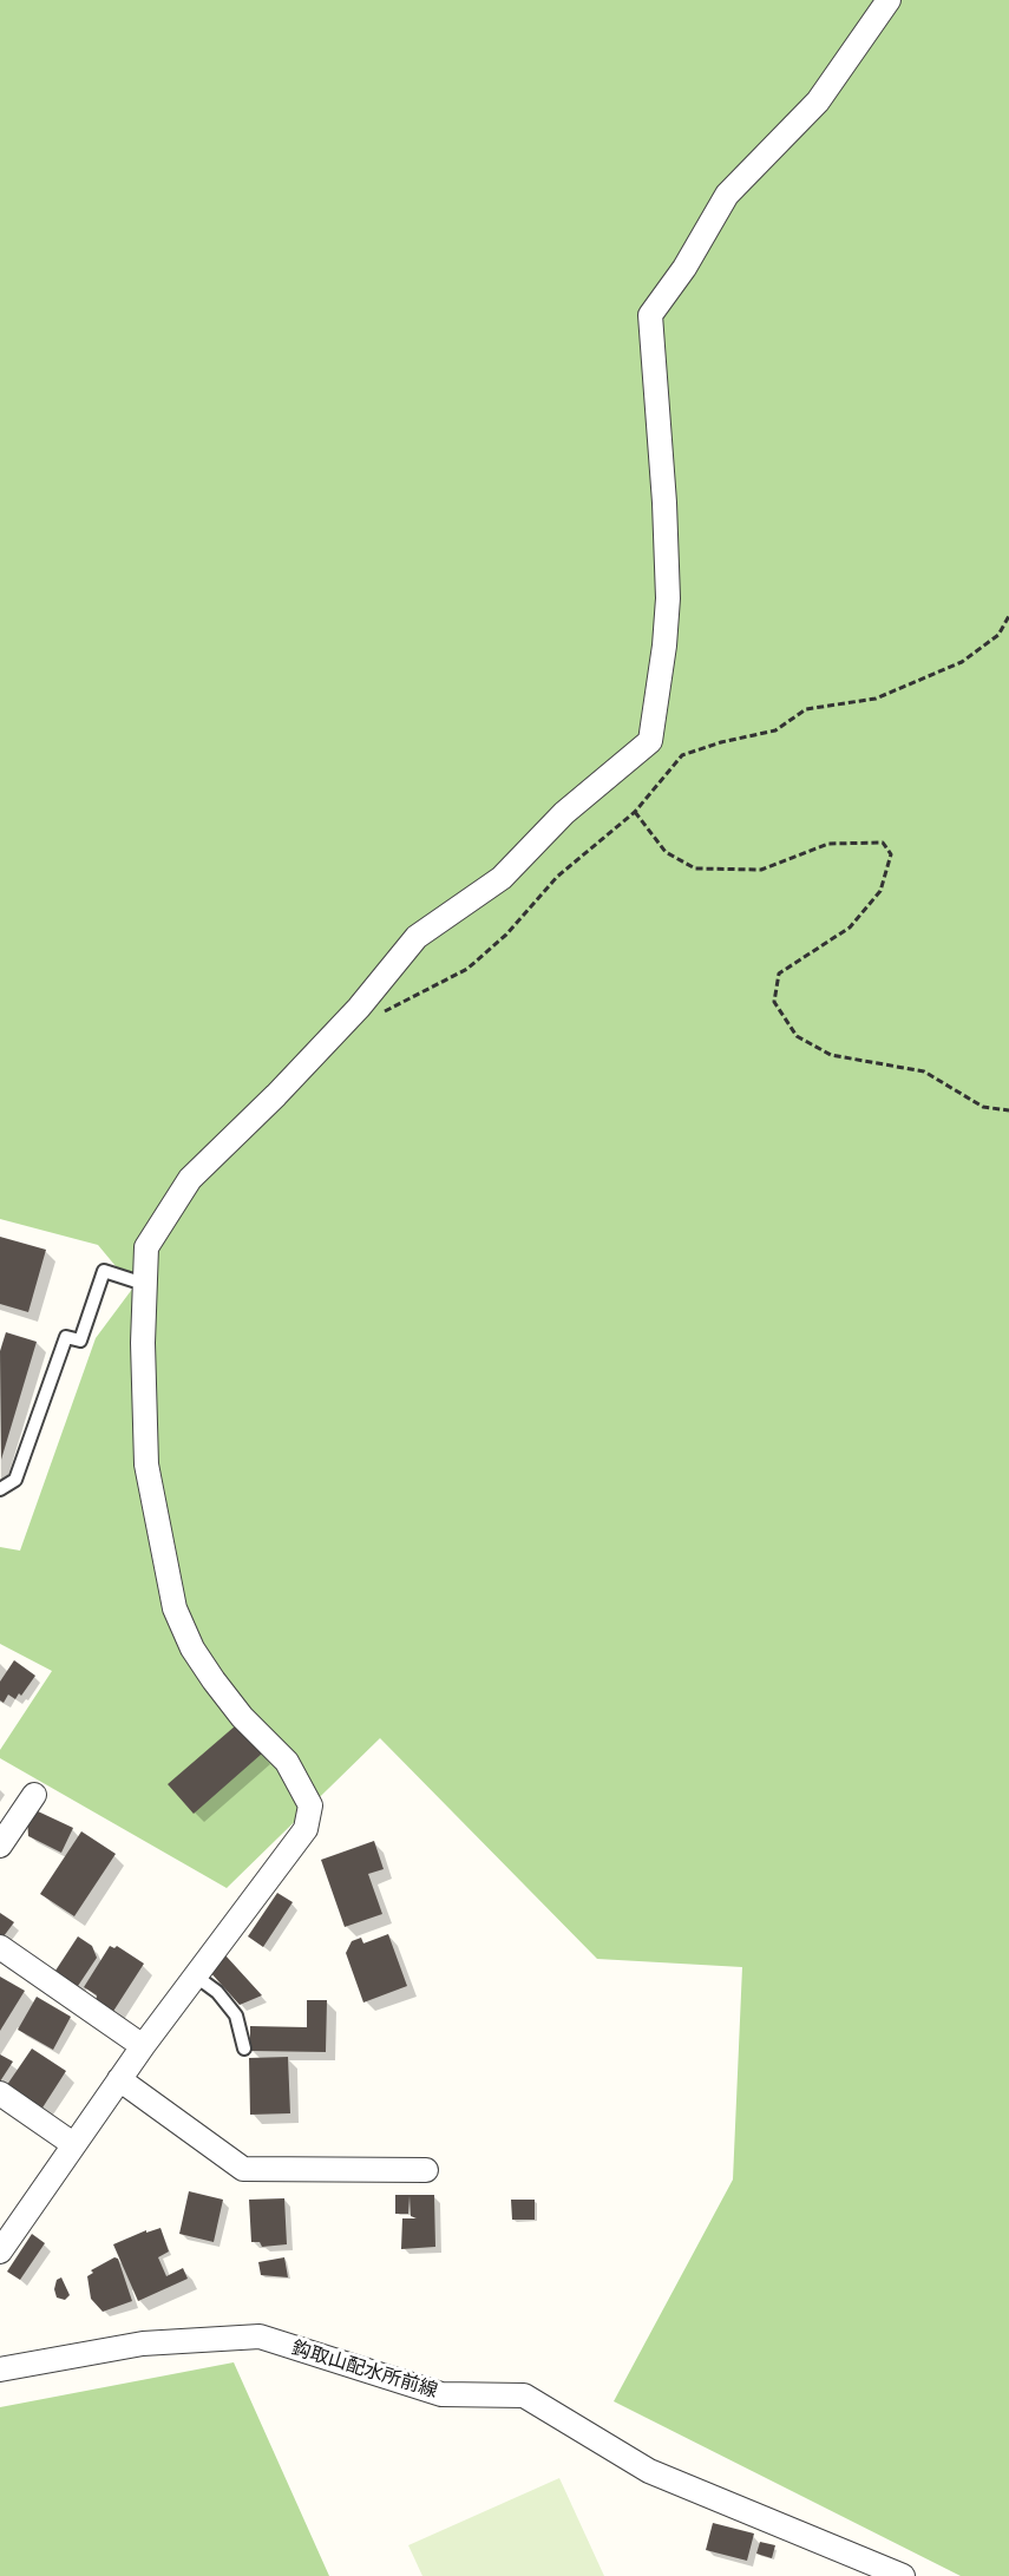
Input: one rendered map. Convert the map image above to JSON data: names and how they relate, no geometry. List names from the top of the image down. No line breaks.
{"streets":{"street":["鈎取山配水所前線"]}}
